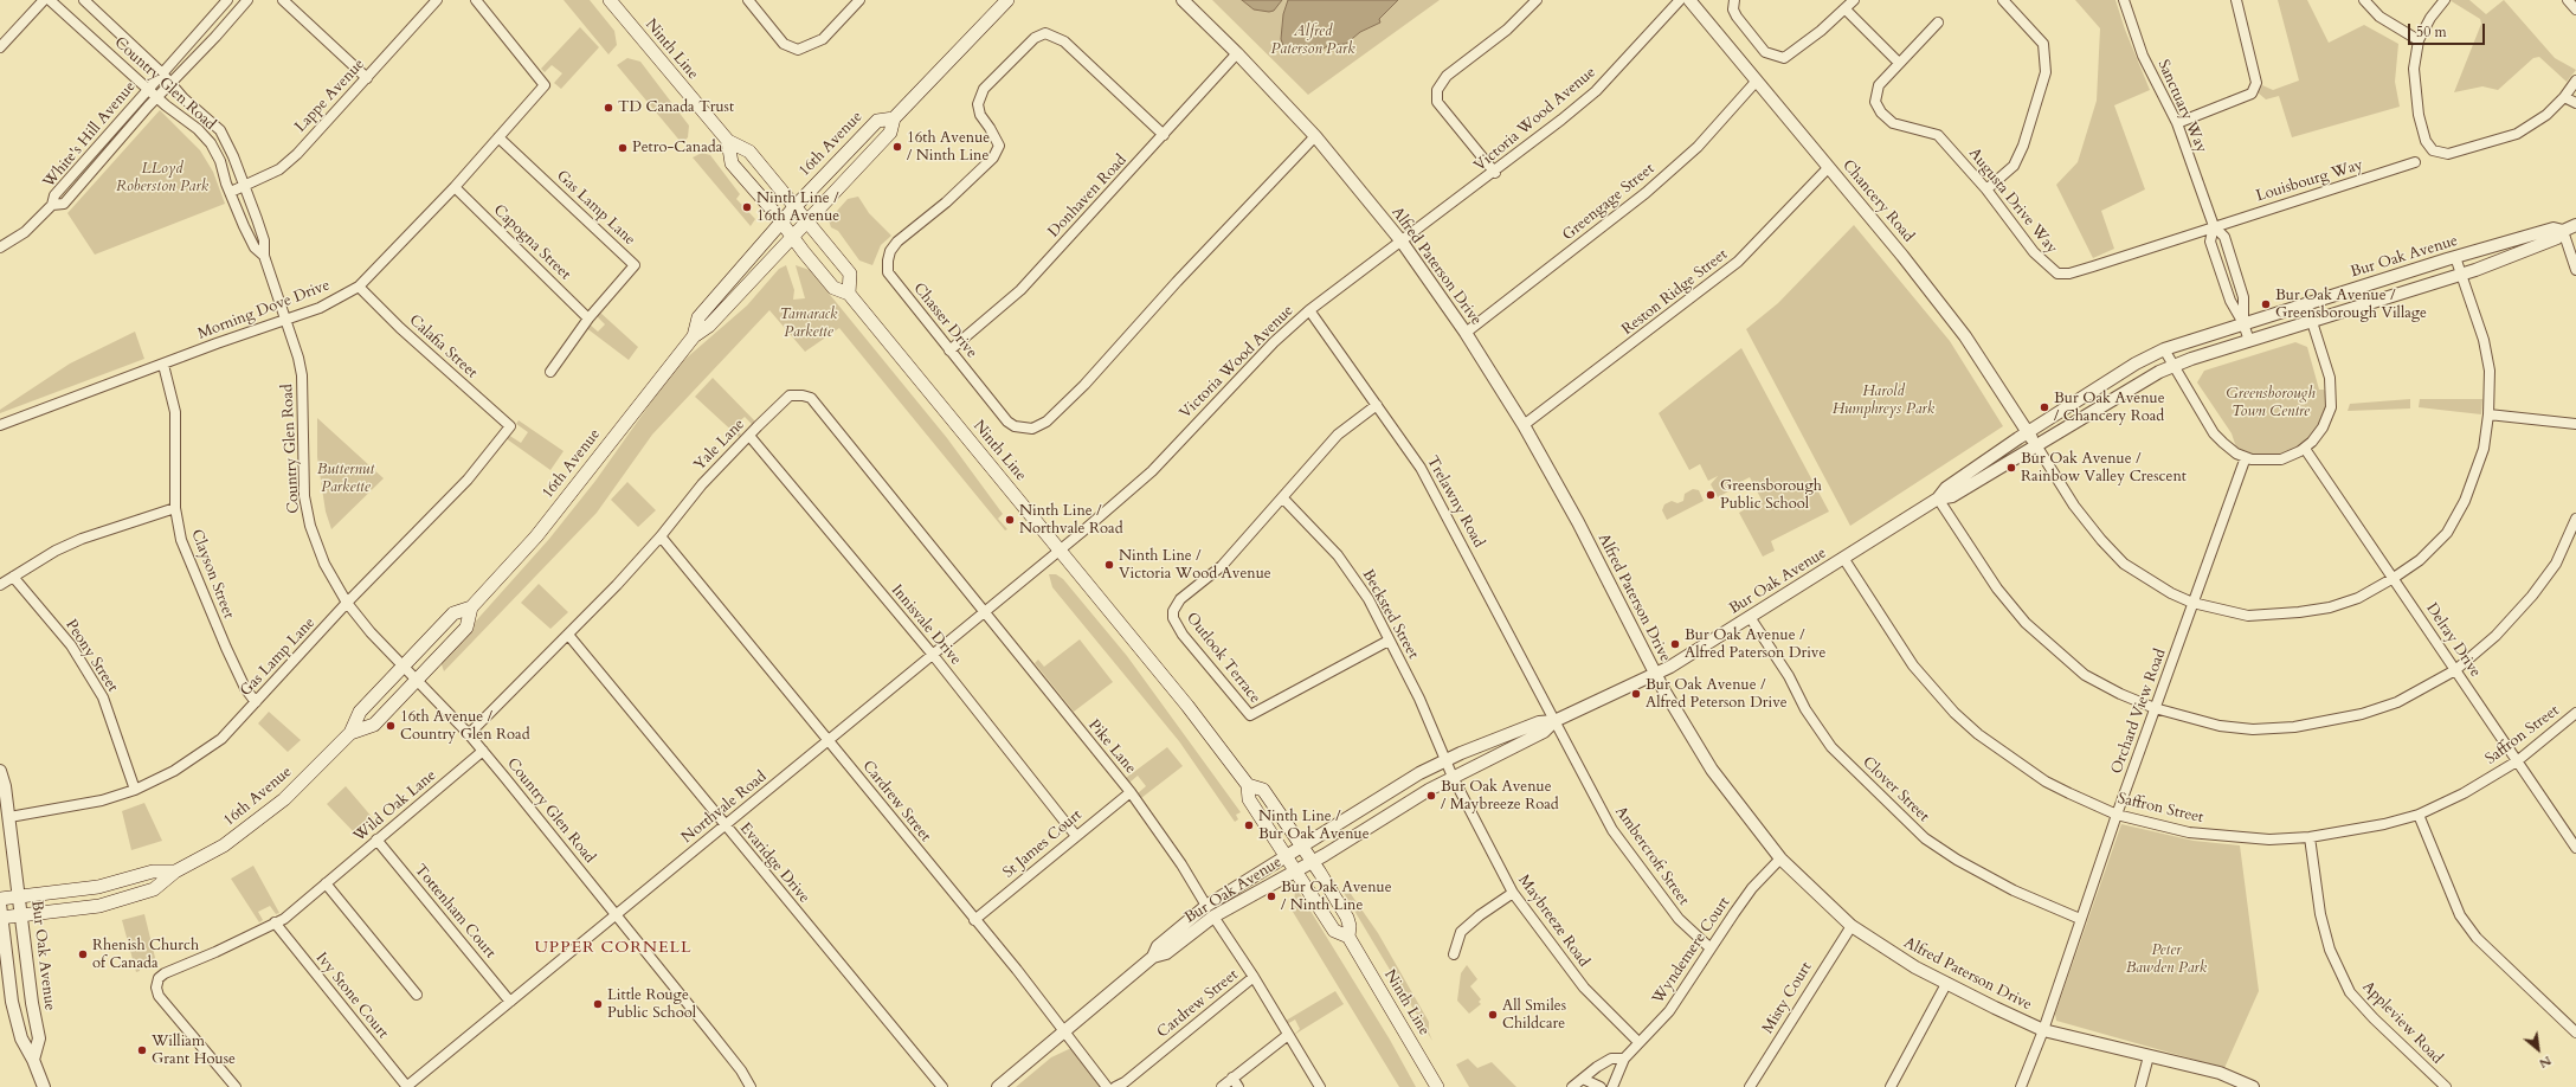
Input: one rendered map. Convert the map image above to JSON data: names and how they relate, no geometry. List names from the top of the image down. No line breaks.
{"streets":{"main road":["Ninth Line","16th Avenue"],"street":["Country Glen Road","Lappe Avenue","Sanctuary Way","Victoria Wood Avenue","White's Hill Avenue","Louisbourg Way","Donhaven Road","Chancery Road","Augusta Drive Way","Greengage Street","Gas Lamp Lane","Capogna Street","Bur Oak Avenue","Alfred Paterson Drive","Reston Ridge Street","Morning Dove Drive","Chasser Drive","Calafia Street","Yale Lane","Trelawny Road","Clayson Street","Becksted Street","Innisvale Drive","Delray Drive","Peony Street","Outlook Terrace","Orchard View Road","Saffron Street","Pike Lane","Clover Street","Cardrew Street","Wild Oak Lane","Northvale Road","St James Court","Ambercroft Street","Evaridge Drive","Tottenham Court","Maybreeze Road","Wyndemere Court","Ivy Stone Court","Misty Court","Appleview Road"]},"crossings":[["Ninth Line","Victoria Wood Avenue"],["Ninth Line","16th Avenue"],["Ninth Line","Bur Oak Avenue"],["Ninth Line","Northvale Road"],["Country Glen Road","Lappe Avenue"],["Country Glen Road","White's Hill Avenue"],["Country Glen Road","16th Avenue"],["Country Glen Road","Gas Lamp Lane"],["Country Glen Road","Morning Dove Drive"],["Country Glen Road","Yale Lane"],["Country Glen Road","Wild Oak Lane"],["Country Glen Road","Northvale Road"],["Sanctuary Way","Louisbourg Way"],["Sanctuary Way","Augusta Drive Way"],["Sanctuary Way","Bur Oak Avenue"],["Victoria Wood Avenue","Alfred Paterson Drive"],["Victoria Wood Avenue","Trelawny Road"],["Victoria Wood Avenue","Northvale Road"],["16th Avenue","Bur Oak Avenue"],["Louisbourg Way","Augusta Drive Way"],["Donhaven Road","Alfred Paterson Drive"],["Donhaven Road","Chasser Drive"],["Chancery Road","Greengage Street"],["Chancery Road","Bur Oak Avenue"],["Chancery Road","Reston Ridge Street"],["Greengage Street","Alfred Paterson Drive"],["Gas Lamp Lane","Capogna Street"],["Gas Lamp Lane","Bur Oak Avenue"],["Gas Lamp Lane","Morning Dove Drive"],["Gas Lamp Lane","Calafia Street"],["Gas Lamp Lane","Clayson Street"],["Gas Lamp Lane","Peony Street"],["Capogna Street","Morning Dove Drive"],["Bur Oak Avenue","Alfred Paterson Drive"],["Bur Oak Avenue","Trelawny Road"],["Bur Oak Avenue","Becksted Street"],["Bur Oak Avenue","Saffron Street"],["Bur Oak Avenue","Pike Lane"],["Bur Oak Avenue","Clover Street"],["Bur Oak Avenue","Cardrew Street"],["Bur Oak Avenue","Ambercroft Street"],["Bur Oak Avenue","Maybreeze Road"],["Alfred Paterson Drive","Reston Ridge Street"],["Alfred Paterson Drive","Chasser Drive"],["Alfred Paterson Drive","Orchard View Road"],["Alfred Paterson Drive","Wyndemere Court"],["Alfred Paterson Drive","Misty Court"],["Morning Dove Drive","Calafia Street"],["Morning Dove Drive","Clayson Street"],["Yale Lane","Innisvale Drive"],["Yale Lane","Pike Lane"],["Yale Lane","Cardrew Street"],["Yale Lane","Northvale Road"],["Yale Lane","Evaridge Drive"],["Trelawny Road","Outlook Terrace"],["Trelawny Road","Ambercroft Street"],["Becksted Street","Outlook Terrace"],["Innisvale Drive","Northvale Road"],["Innisvale Drive","St James Court"],["Delray Drive","Saffron Street"],["Orchard View Road","Saffron Street"],["Orchard View Road","Clover Street"],["Saffron Street","Appleview Road"],["Pike Lane","Northvale Road"],["Pike Lane","St James Court"],["Cardrew Street","Northvale Road"],["Cardrew Street","St James Court"],["Wild Oak Lane","Tottenham Court"],["Wild Oak Lane","Ivy Stone Court"],["Northvale Road","Evaridge Drive"],["Northvale Road","Tottenham Court"],["Northvale Road","Ivy Stone Court"],["Ambercroft Street","Wyndemere Court"],["Maybreeze Road","Wyndemere Court"]],"districts":["UPPER CORNELL"],"parks":["Alfred Paterson Park","LLoyd Roberston Park","Tamarack Parkette","Harold Humphreys Park","Greensborough Town Centre","Butternut Parkette","Peter Bawden Park"],"places":["TD Canada Trust","16th Avenue / Ninth Line","Petro-Canada","Ninth Line / 16th Avenue","Bur Oak Avenue / Greensborough Village","Bur Oak Avenue / Chancery Road","Bur Oak Avenue / Rainbow Valley Crescent","Greensborough Public School","Ninth Line / Northvale Road","Ninth Line / Victoria Wood Avenue","Bur Oak Avenue / Alfred Paterson Drive","Bur Oak Avenue / Alfred Peterson Drive","16th Avenue / Country Glen Road","Bur Oak Avenue / Maybreeze Road","Ninth Line / Bur Oak Avenue","Bur Oak Avenue / Ninth Line","Rhenish Church of Canada","Little Rouge Public School","All Smiles Childcare","William Grant House"],"scale_bar":"50 m","north":"bottom right"}
